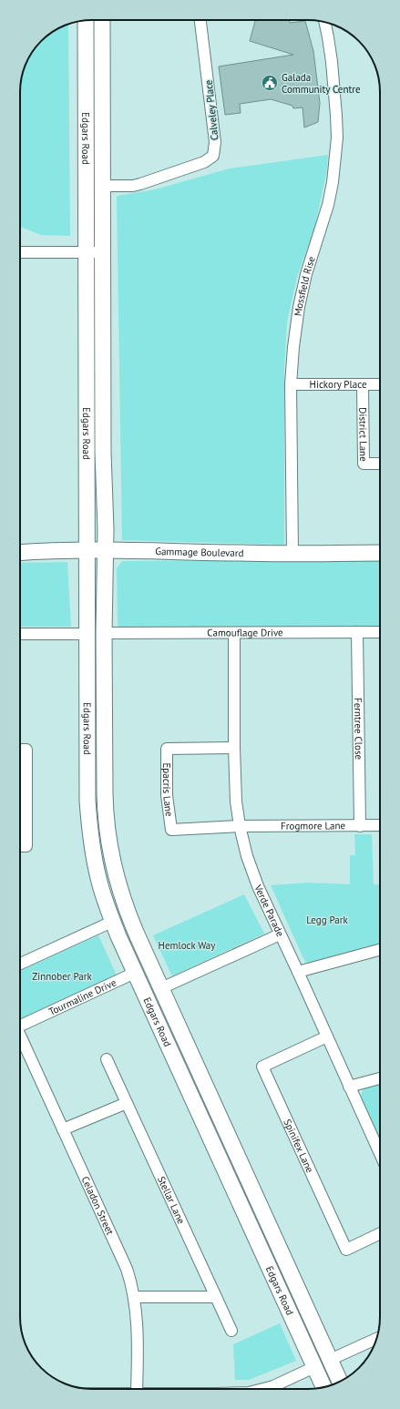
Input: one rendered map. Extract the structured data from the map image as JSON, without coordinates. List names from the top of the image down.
{
  "streets": {
    "main road": ["Edgars Road", "Gammage Boulevard", "Tourmaline Drive"],
    "street": [
      "Calveley Place",
      "Mossfield Rise",
      "Hickory Place",
      "District Lane",
      "Camouflage Drive",
      "Ferntree Close",
      "Epacris Lane",
      "Frogmore Lane",
      "Verde Parade",
      "Spinifex Lane",
      "Stellar Lane",
      "Celadon Street"
    ]
  },
  "crossings": [
    ["Calveley Place", "Edgars Road"],
    ["Edgars Road", "Gammage Boulevard"],
    ["Edgars Road", "Camouflage Drive"],
    ["Edgars Road", "Tourmaline Drive"],
    ["Mossfield Rise", "Hickory Place"],
    ["Mossfield Rise", "Gammage Boulevard"],
    ["Hickory Place", "District Lane"],
    ["Camouflage Drive", "Ferntree Close"],
    ["Camouflage Drive", "Verde Parade"],
    ["Ferntree Close", "Frogmore Lane"],
    ["Epacris Lane", "Frogmore Lane"],
    ["Epacris Lane", "Verde Parade"],
    ["Frogmore Lane", "Verde Parade"],
    ["Verde Parade", "Spinifex Lane"]
  ],
  "parks": ["Legg Park", "Hemlock Way", "Zinnober Park"],
  "places": {
    "public building": ["Galada Community Centre"]
  }
}
